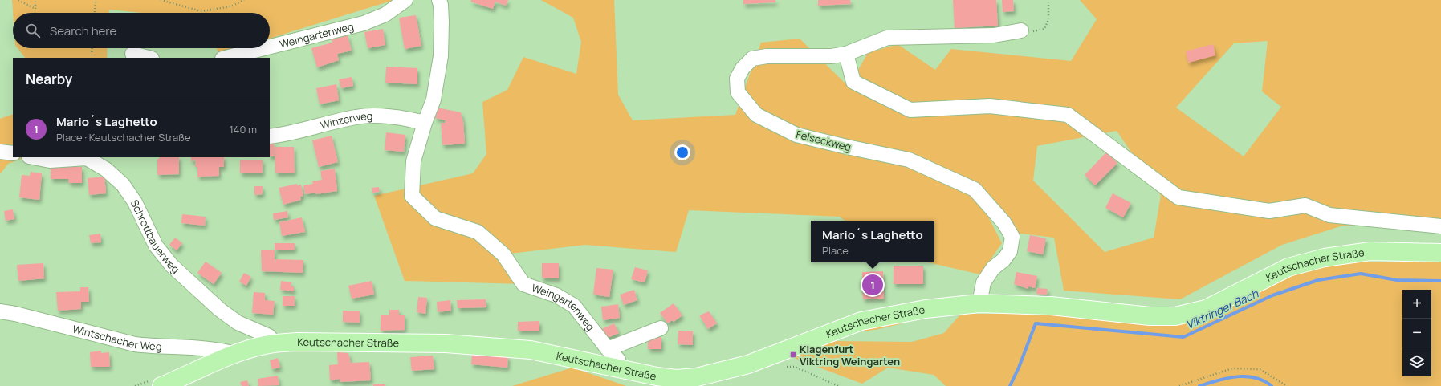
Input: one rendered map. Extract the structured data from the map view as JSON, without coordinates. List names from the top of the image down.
{
  "streets": {
    "main road": ["Keutschacher Straße"],
    "street": [
      "Weingartenweg",
      "Winzerweg",
      "Felseckweg",
      "Schrottbauerweg",
      "Wintschacher Weg"
    ]
  },
  "crossings": [
    ["Weingartenweg", "Winzerweg"],
    ["Weingartenweg", "Keutschacher Straße"],
    ["Felseckweg", "Keutschacher Straße"],
    ["Schrottbauerweg", "Keutschacher Straße"],
    ["Keutschacher Straße", "Wintschacher Weg"]
  ],
  "water": ["Viktringer Bach"],
  "places": {
    "transit": ["Klagenfurt Viktring Weingarten"]
  },
  "page": {
    "search": "Search here",
    "heading": "Nearby",
    "list": [
      {
        "mark": "1",
        "name": "Mario´s Laghetto",
        "note": "Place · Keutschacher Straße",
        "value": "140 m"
      }
    ],
    "popup": ["Mario´s Laghetto", "Place"],
    "pins": "1",
    "map_buttons": ["+", "−"]
  }
}
